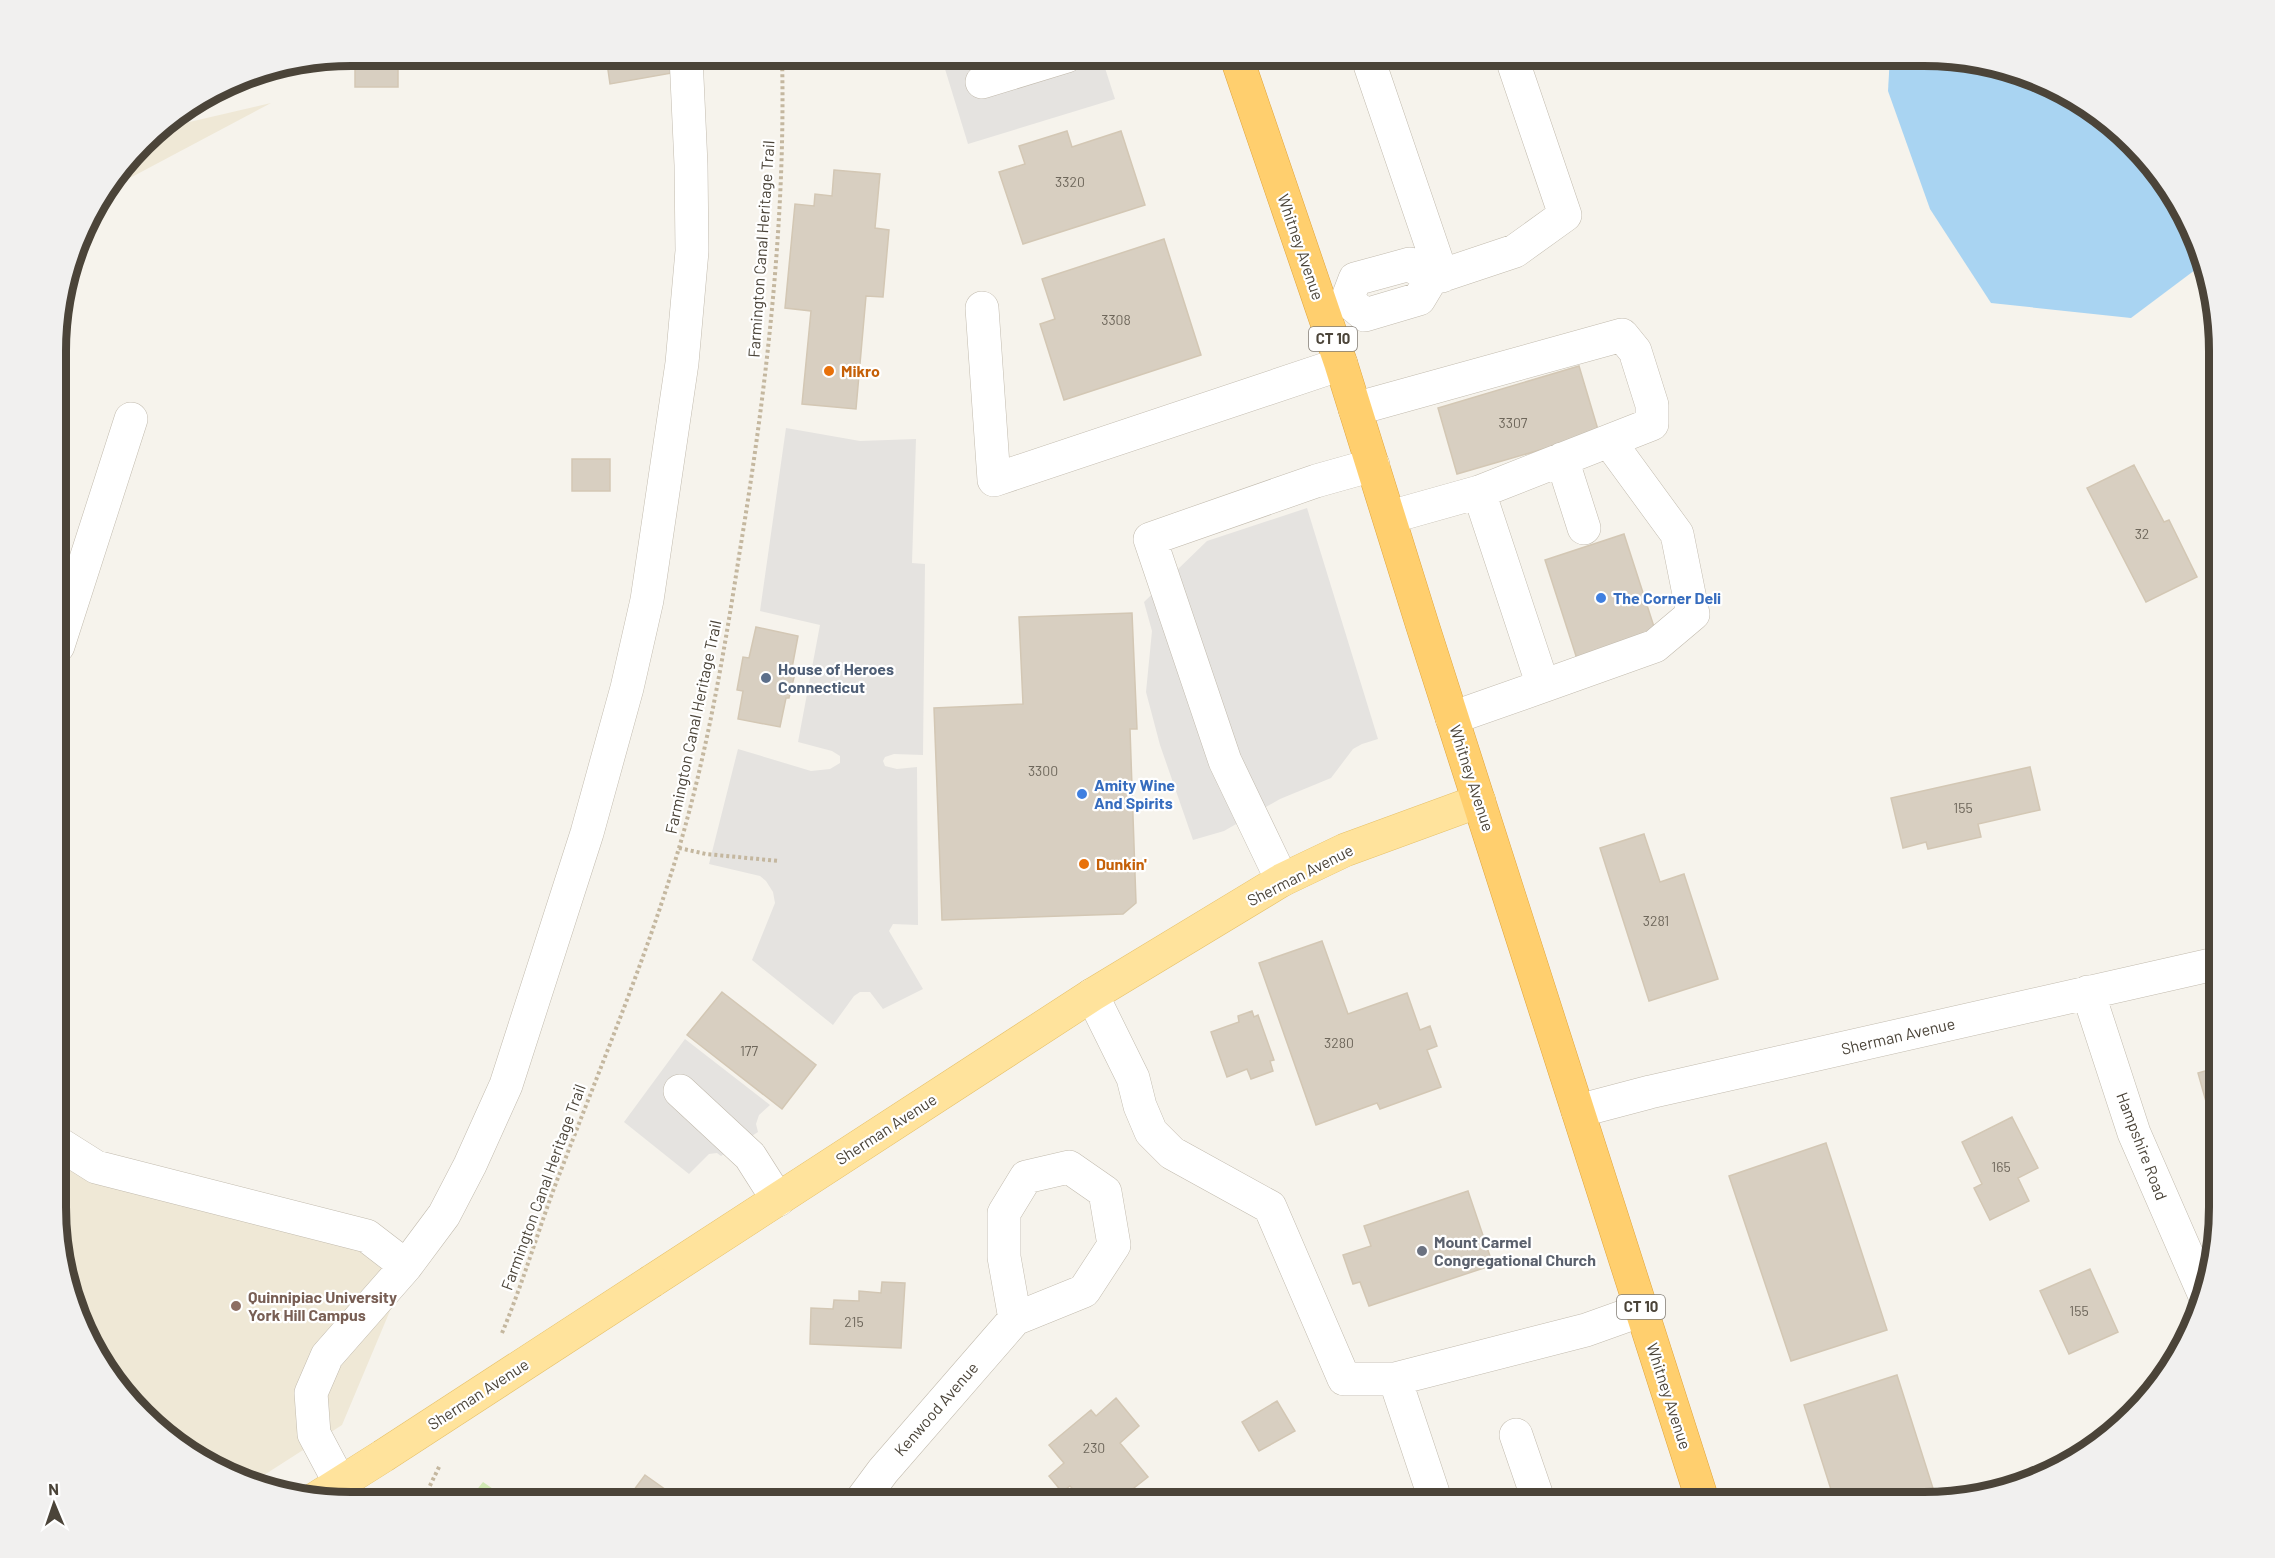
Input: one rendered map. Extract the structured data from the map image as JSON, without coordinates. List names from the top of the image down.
{
  "streets": {
    "highway": ["Whitney Avenue", "CT 10"],
    "main road": ["Sherman Avenue"],
    "street": ["Hampshire Road", "Kenwood Avenue"],
    "path": ["Farmington Canal Heritage Trail"]
  },
  "crossings": [
    ["Whitney Avenue", "Sherman Avenue"],
    ["Sherman Avenue", "Hampshire Road"]
  ],
  "places": [
    "Mikro",
    "The Corner Deli",
    "House of Heroes Connecticut",
    "Amity Wine And Spirits",
    "Dunkin'",
    "Mount Carmel Congregational Church",
    "Quinnipiac University York Hill Campus"
  ],
  "house_numbers": [
    "3320",
    "3308",
    "3307",
    "32",
    "3300",
    "155",
    "3281",
    "3280",
    "177",
    "165",
    "155",
    "215",
    "230"
  ],
  "north": "top"
}
